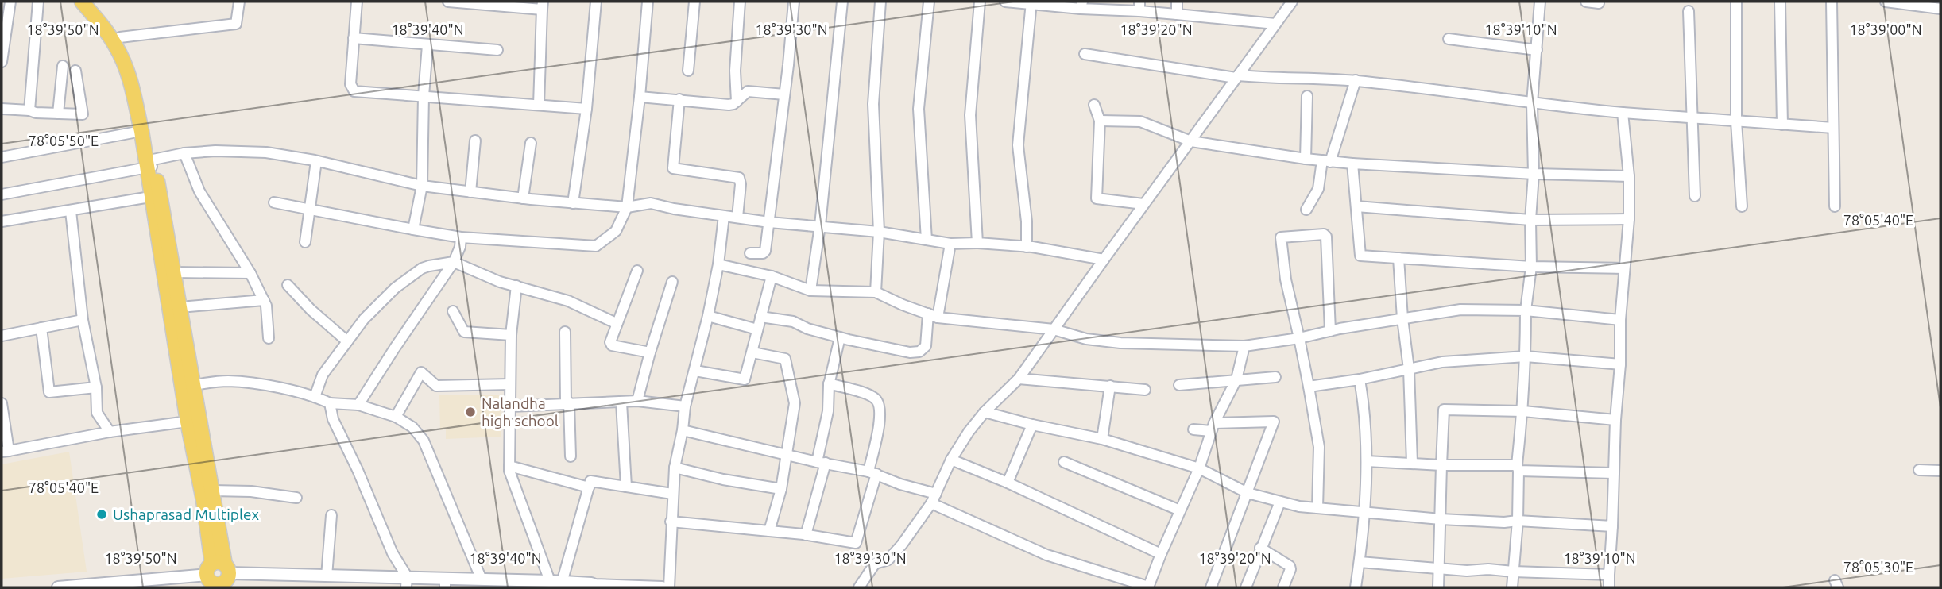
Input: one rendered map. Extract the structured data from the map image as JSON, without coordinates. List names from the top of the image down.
{
  "places": ["Nalandha high school", "Ushaprasad Multiplex"],
  "coordinates": [
    "18°39'50\"N",
    "18°39'40\"N",
    "18°39'30\"N",
    "18°39'20\"N",
    "18°39'10\"N",
    "18°39'00\"N",
    "78°05'50\"E",
    "78°05'40\"E",
    "78°05'30\"E"
  ]
}
